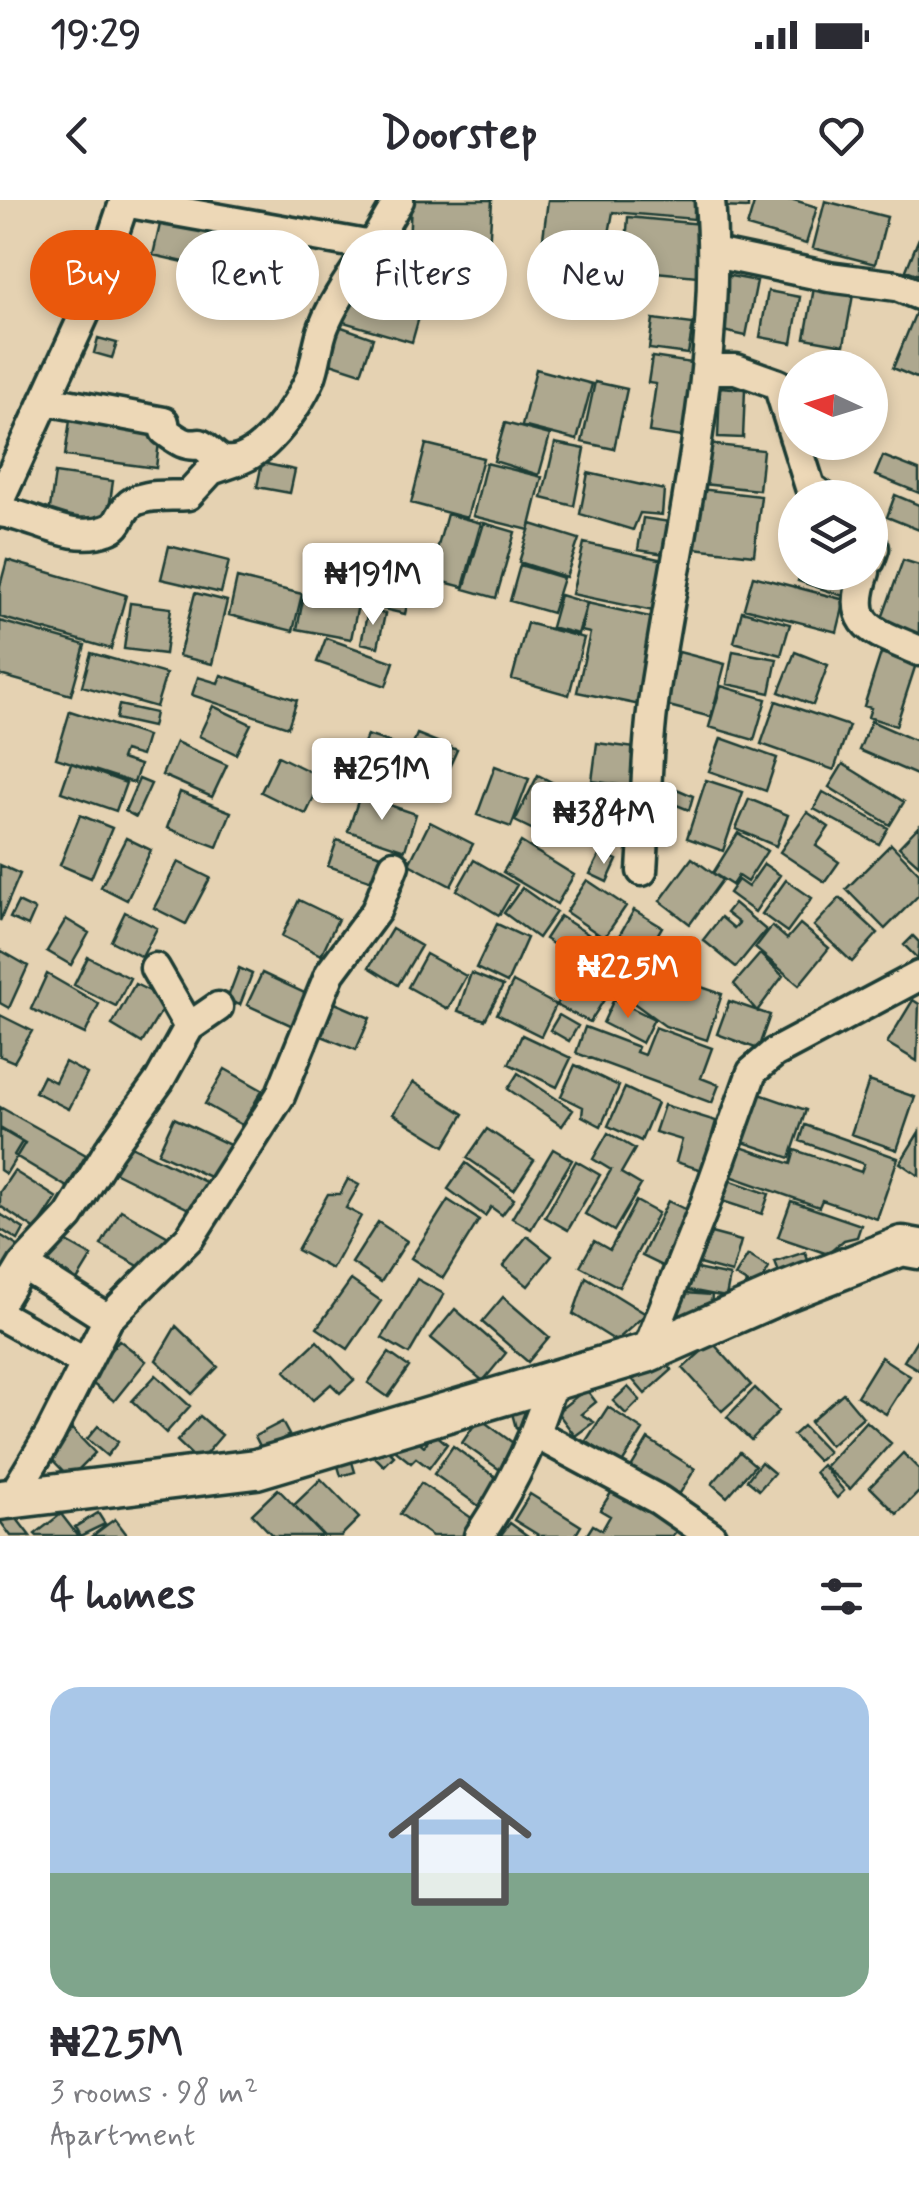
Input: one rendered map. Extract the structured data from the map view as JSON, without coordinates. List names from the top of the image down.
{
  "north": "left",
  "page": {
    "status": "19:29",
    "header": "Doorstep",
    "chip": [
      "Buy",
      "Rent",
      "Filters",
      "New"
    ],
    "price": [
      "₦191M",
      "₦251M",
      "₦384M",
      "₦225M"
    ],
    "heading": "4 homes",
    "list": [
      {
        "name": "₦225M",
        "note": "3 rooms · 98 m² · Apartment"
      }
    ]
  }
}
